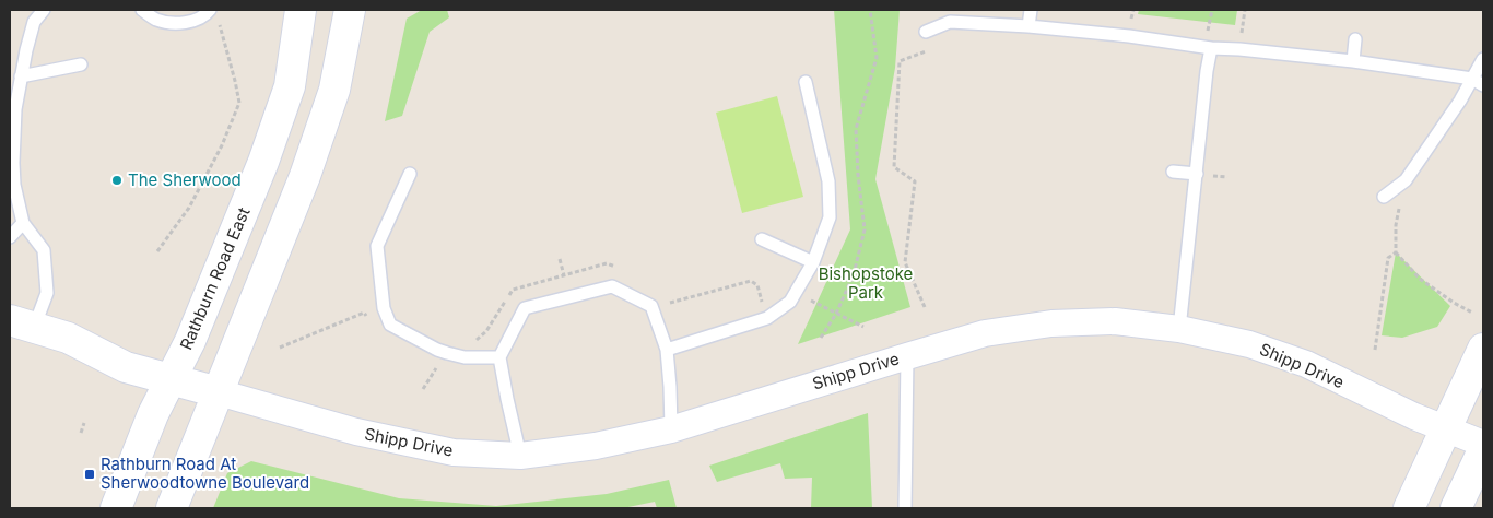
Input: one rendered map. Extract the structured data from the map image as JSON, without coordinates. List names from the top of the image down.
{
  "streets": {
    "street": ["Rathburn Road East", "Shipp Drive"]
  },
  "parks": ["Bishopstoke Park"],
  "places": {
    "other": ["The Sherwood"],
    "transit": ["Rathburn Road At Sherwoodtowne Boulevard"]
  }
}
